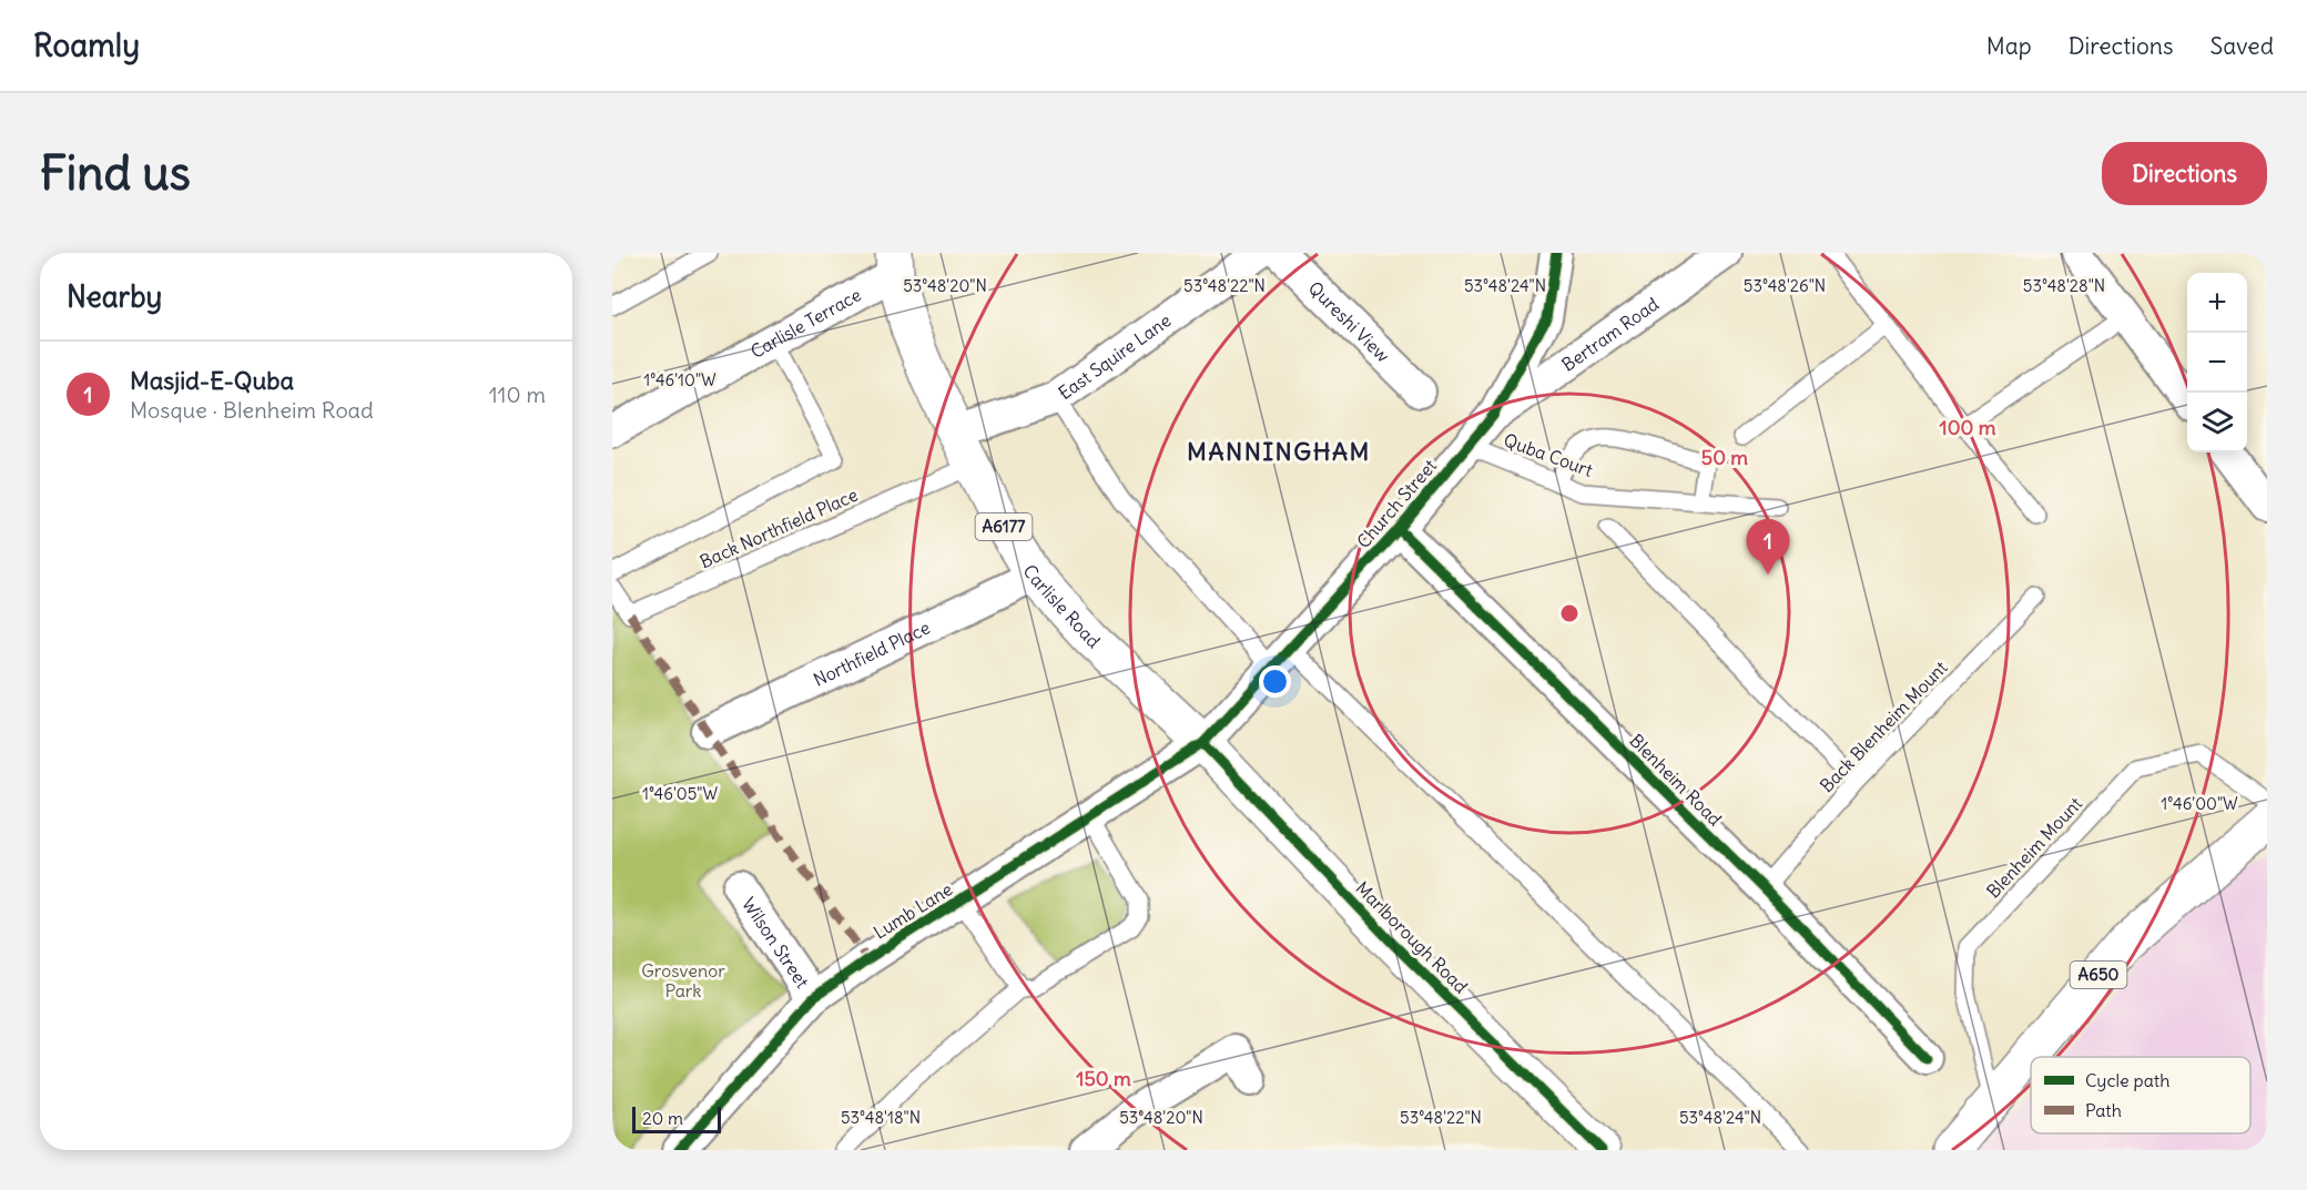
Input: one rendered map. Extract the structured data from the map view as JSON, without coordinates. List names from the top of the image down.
{
  "streets": {
    "main road": [
      "A6177",
      "Carlisle Road",
      "Marlborough Road",
      "A650"
    ],
    "street": [
      "Carlisle Terrace",
      "Qureshi View",
      "Bertram Road",
      "East Squire Lane",
      "Church Street",
      "Northfield Place",
      "Blenheim Road",
      "Lumb Lane",
      "Wilson Street"
    ],
    "lane": [
      "Quba Court",
      "Back Northfield Place",
      "Back Blenheim Mount",
      "Blenheim Mount"
    ]
  },
  "crossings": [
    ["Carlisle Terrace", "Carlisle Road"],
    ["Bertram Road", "Church Street"],
    ["East Squire Lane", "Carlisle Road"],
    ["Quba Court", "Church Street"],
    ["Church Street", "Carlisle Road"],
    ["Church Street", "Blenheim Road"],
    ["Church Street", "Lumb Lane"],
    ["Church Street", "Marlborough Road"],
    ["Back Northfield Place", "Carlisle Road"],
    ["Carlisle Road", "Northfield Place"],
    ["Carlisle Road", "Lumb Lane"],
    ["Carlisle Road", "Marlborough Road"],
    ["Back Blenheim Mount", "Blenheim Road"],
    ["Blenheim Mount", "A650"],
    ["Lumb Lane", "Marlborough Road"],
    ["Lumb Lane", "Wilson Street"]
  ],
  "districts": ["MANNINGHAM"],
  "parks": ["Grosvenor Park"],
  "legend": ["Cycle path", "Path"],
  "scale_bar": "20 m",
  "page": {
    "header": "Roamly",
    "nav": ["Map", "Directions", "Saved"],
    "buttons": "Directions",
    "title": "Find us",
    "heading": "Nearby",
    "map_buttons": ["+", "−"],
    "list": [
      {
        "mark": "1",
        "name": "Masjid-E-Quba",
        "note": "Mosque · Blenheim Road",
        "value": "110 m"
      }
    ],
    "pins": "1",
    "scale": "20 m"
  },
  "coordinates": [
    "53°48'20\"N",
    "53°48'26\"N",
    "53°48'28\"N",
    "53°48'22\"N",
    "53°48'24\"N",
    "1°46'10\"W",
    "1°46'05\"W",
    "1°46'00\"W",
    "53°48'18\"N"
  ],
  "rings": ["100 m", "50 m", "150 m"]
}
